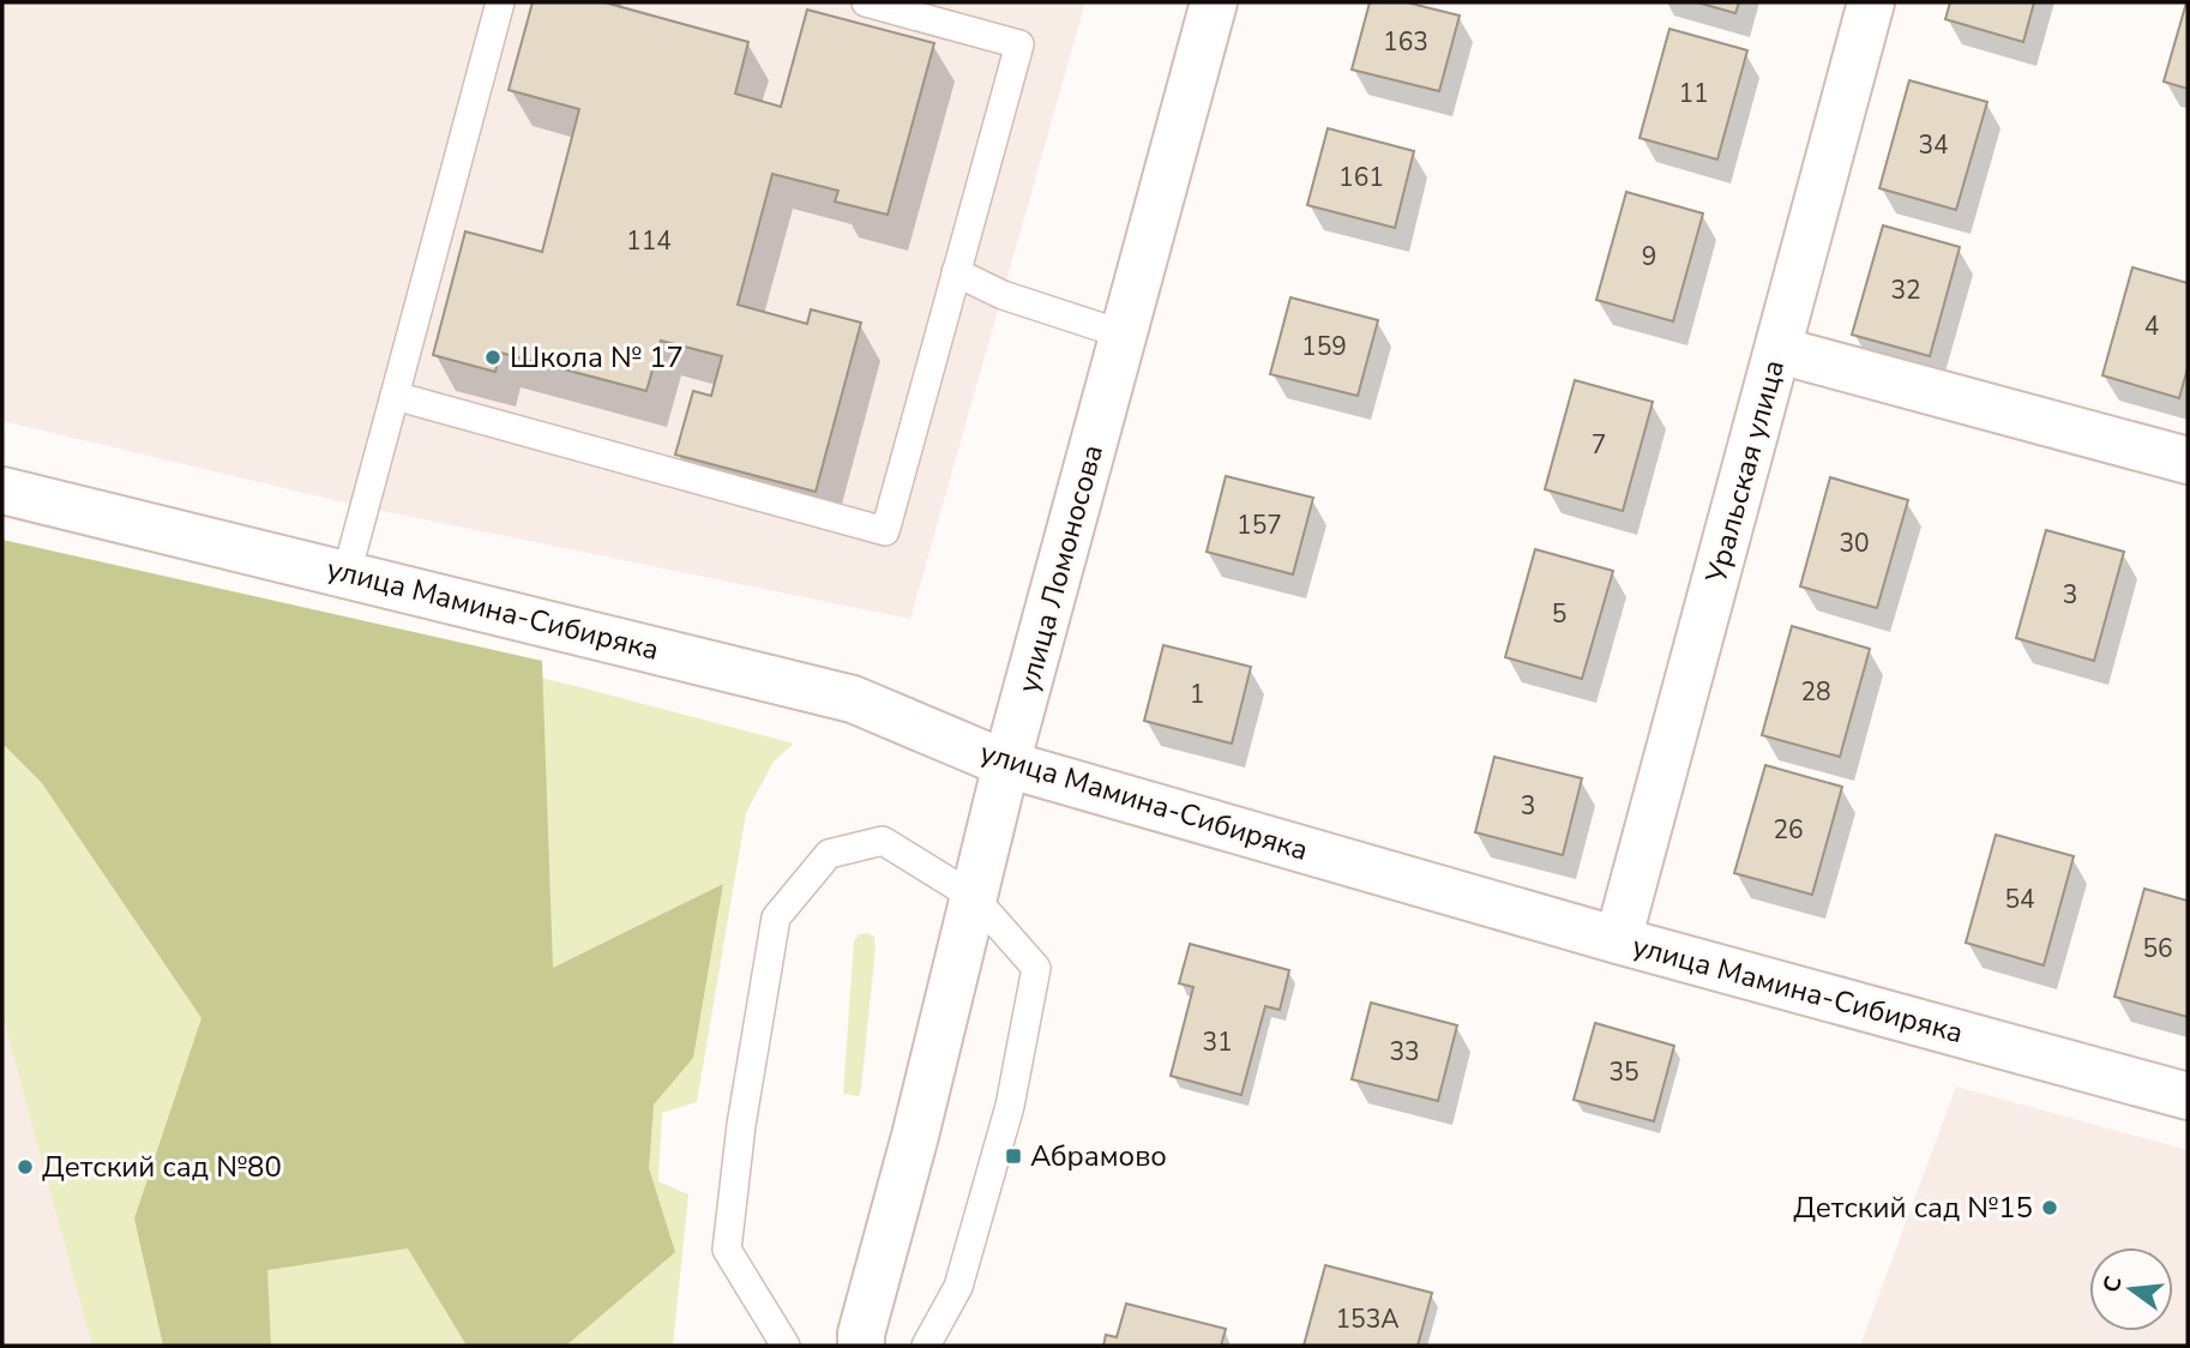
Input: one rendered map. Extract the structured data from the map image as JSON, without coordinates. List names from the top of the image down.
{
  "streets": {
    "street": ["Уральская улица", "улица Ломоносова", "улица Мамина-Сибиряка"]
  },
  "crossings": [
    ["Уральская улица", "улица Мамина-Сибиряка"],
    ["улица Ломоносова", "улица Мамина-Сибиряка"]
  ],
  "places": {
    "other": ["Школа № 17", "Детский сад №80", "Детский сад №15"],
    "transit": ["Абрамово"]
  },
  "house_numbers": [
    "163",
    "11",
    "34",
    "161",
    "114",
    "9",
    "32",
    "4",
    "159",
    "7",
    "157",
    "30",
    "3",
    "5",
    "28",
    "1",
    "3",
    "26",
    "54",
    "56",
    "31",
    "33",
    "35",
    "153А"
  ],
  "north": "left"
}
